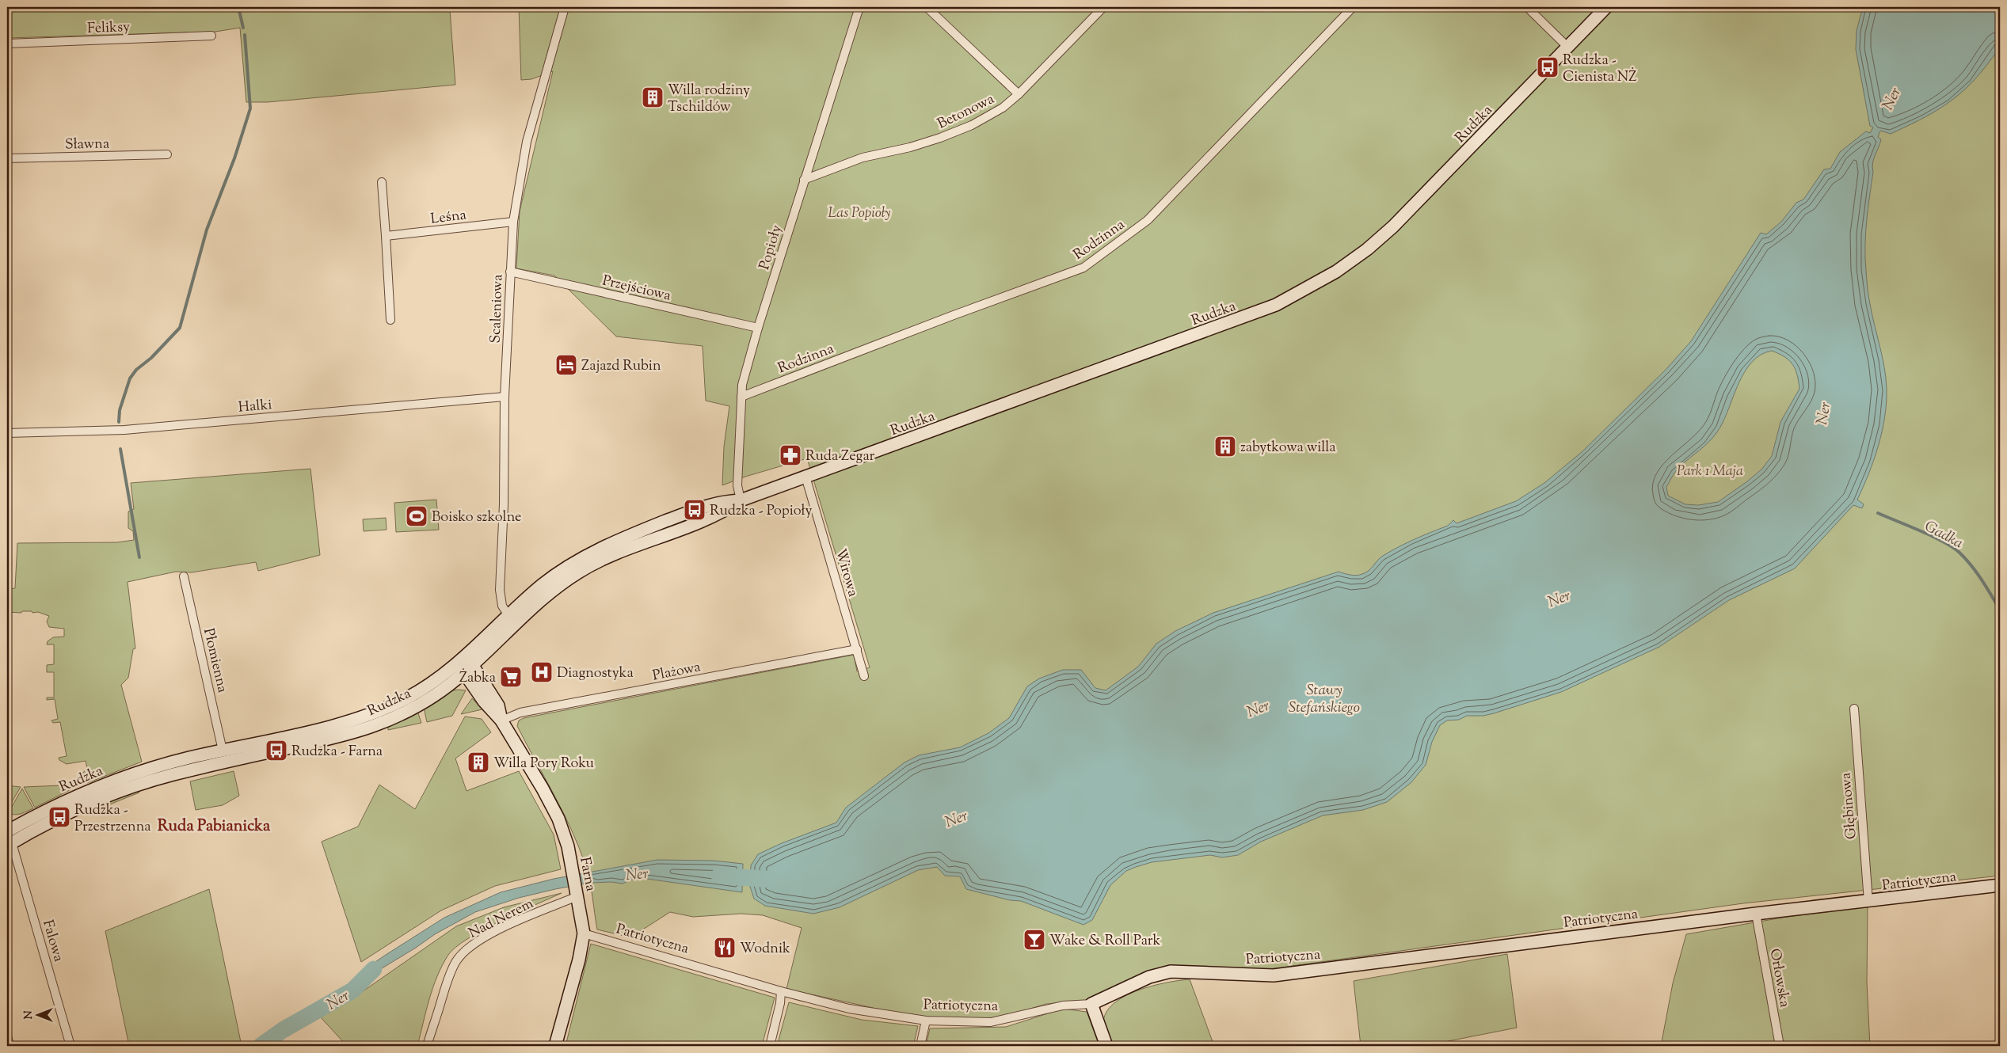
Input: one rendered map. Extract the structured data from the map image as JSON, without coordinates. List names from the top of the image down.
{
  "streets": {
    "street": [
      "Feliksy",
      "Betonowa",
      "Rudzka",
      "Sławna",
      "Leśna",
      "Rodzinna",
      "Popioły",
      "Przejściowa",
      "Scaleniowa",
      "Halki",
      "Wirowa",
      "Płomienna",
      "Plażowa",
      "Głębinowa",
      "Farna",
      "Patriotyczna",
      "Nad Nerem",
      "Falowa",
      "Orłowska"
    ]
  },
  "crossings": [
    ["Betonowa", "Popioły"],
    ["Rudzka", "Popioły"],
    ["Rudzka", "Scaleniowa"],
    ["Rudzka", "Wirowa"],
    ["Rudzka", "Płomienna"],
    ["Rudzka", "Farna"],
    ["Rudzka", "Falowa"],
    ["Leśna", "Scaleniowa"],
    ["Rodzinna", "Popioły"],
    ["Popioły", "Przejściowa"],
    ["Przejściowa", "Scaleniowa"],
    ["Scaleniowa", "Halki"],
    ["Wirowa", "Plażowa"],
    ["Plażowa", "Farna"],
    ["Głębinowa", "Patriotyczna"],
    ["Farna", "Patriotyczna"],
    ["Farna", "Nad Nerem"],
    ["Patriotyczna", "Orłowska"]
  ],
  "districts": ["Ruda Pabianicka"],
  "water": ["Ner", "Gadka", "Stawy Stefańskiego"],
  "parks": ["Las Popioły", "Park 1 Maja"],
  "places": {
    "bus stop": [
      "Rudzka - Cienista NŻ",
      "Rudzka - Popioły",
      "Rudzka - Farna",
      "Rudzka - Przestrzenna"
    ],
    "building": ["Willa rodziny Tschildów", "zabytkowa willa", "Willa Pory Roku"],
    "hotel": ["Zajazd Rubin"],
    "pharmacy": ["Ruda Zegar"],
    "sports": ["Boisko szkolne"],
    "hospital": ["Diagnostyka"],
    "supermarket": ["Żabka"],
    "bar": ["Wake & Roll Park"],
    "restaurant": ["Wodnik"]
  },
  "north": "left"
}
